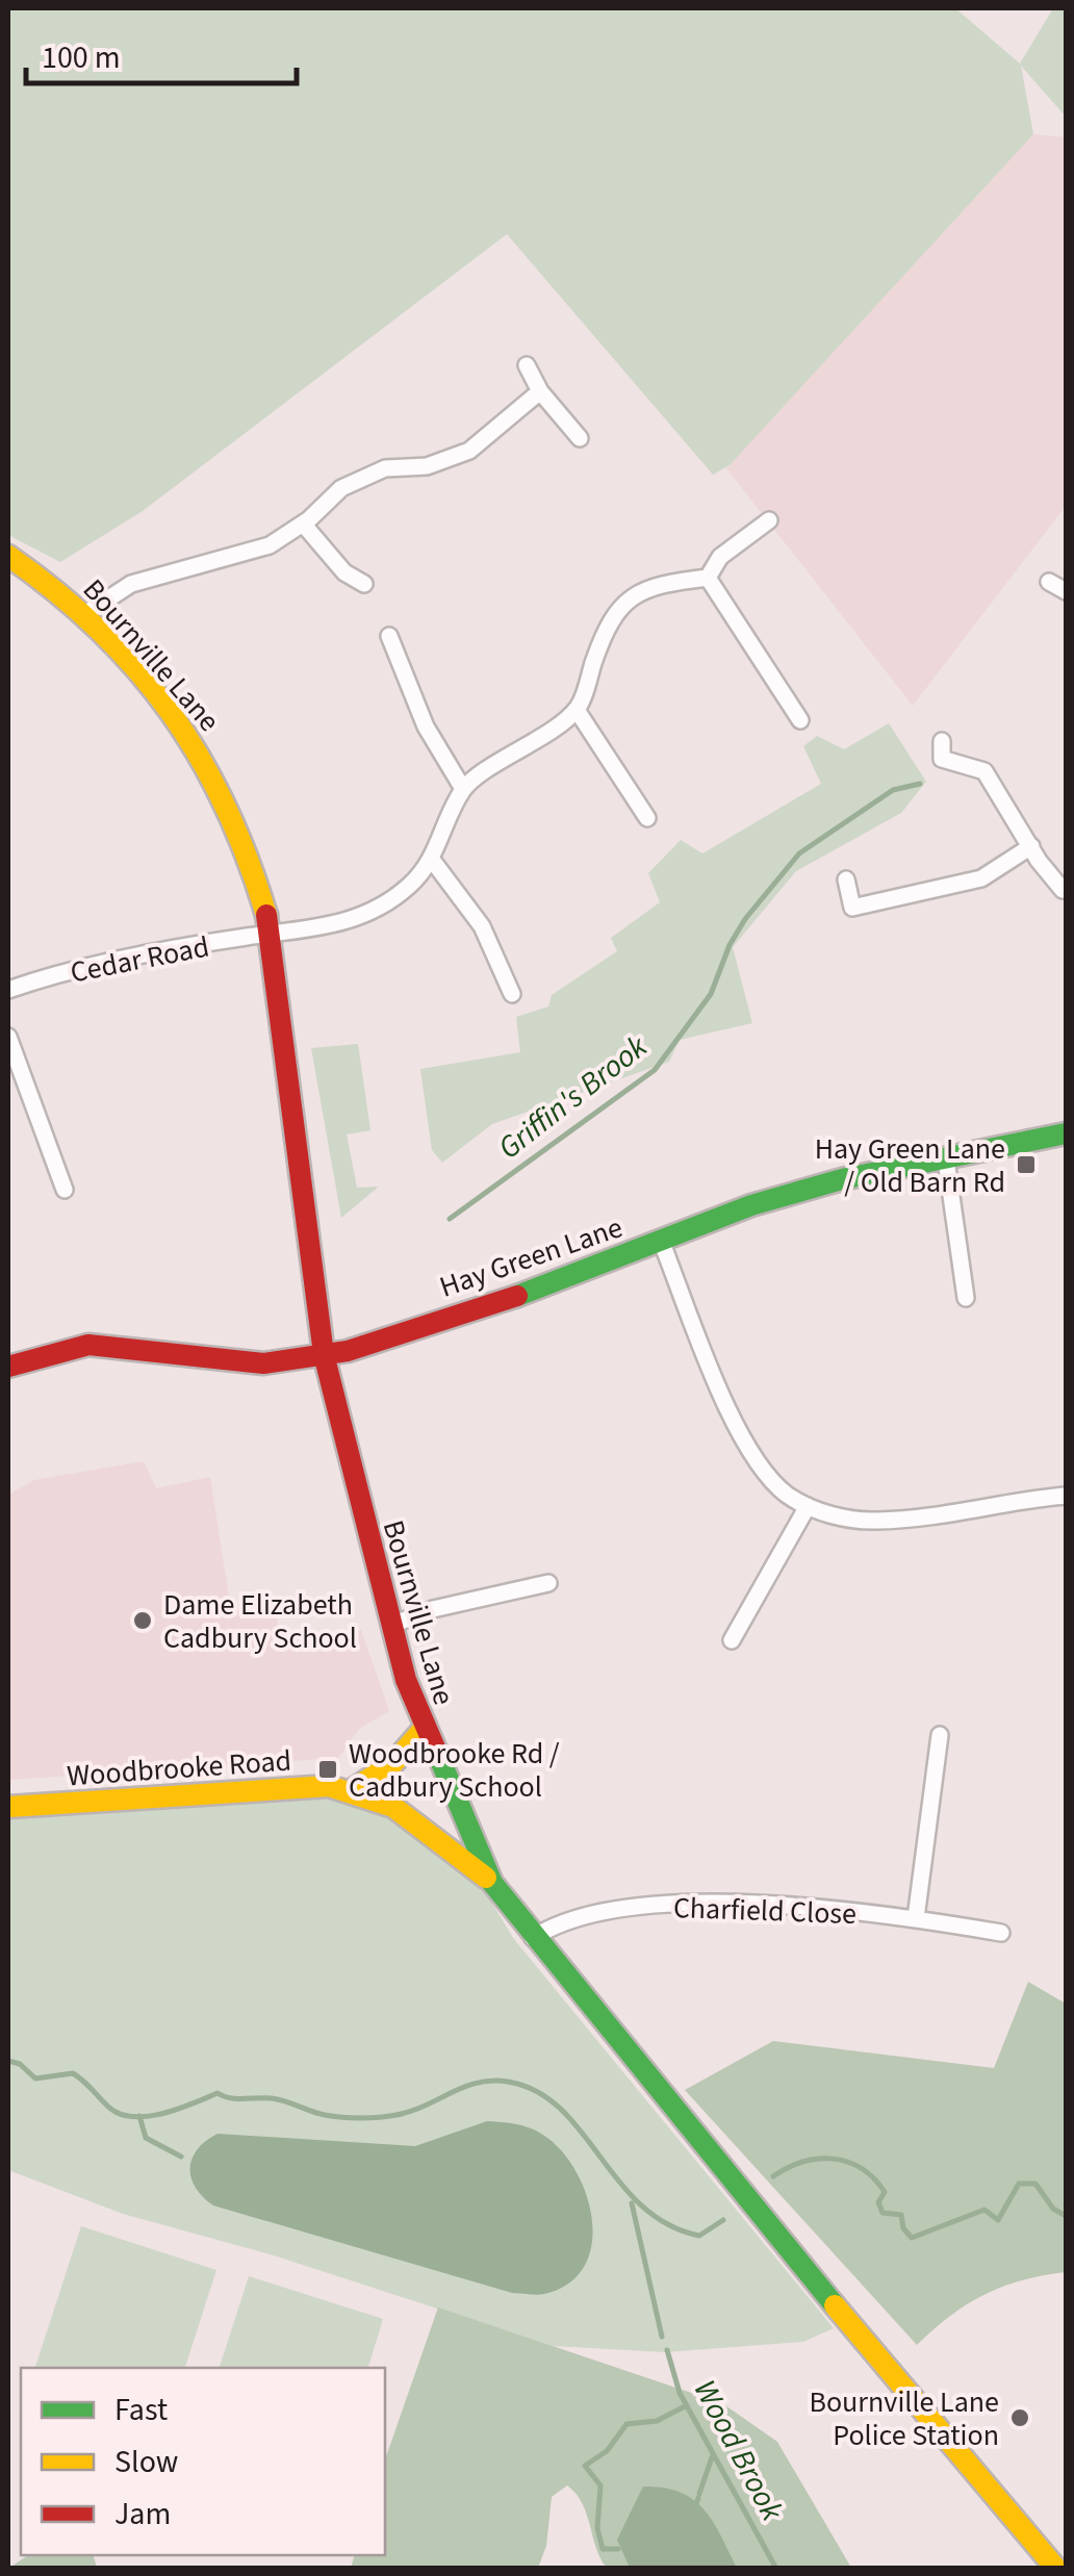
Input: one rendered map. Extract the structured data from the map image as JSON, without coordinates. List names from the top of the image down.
{
  "streets": {
    "street": [
      "Bournville Lane",
      "Cedar Road",
      "Hay Green Lane",
      "Woodbrooke Road",
      "Charfield Close"
    ]
  },
  "crossings": [
    ["Bournville Lane", "Cedar Road"],
    ["Bournville Lane", "Hay Green Lane"],
    ["Bournville Lane", "Woodbrooke Road"],
    ["Bournville Lane", "Charfield Close"]
  ],
  "water": ["Griffin's Brook", "Wood Brook"],
  "places": {
    "transit": ["Hay Green Lane / Old Barn Rd", "Woodbrooke Rd / Cadbury School"],
    "other": ["Dame Elizabeth Cadbury School", "Bournville Lane Police Station"]
  },
  "legend": ["Fast", "Slow", "Jam"],
  "scale_bar": "100 m"
}
